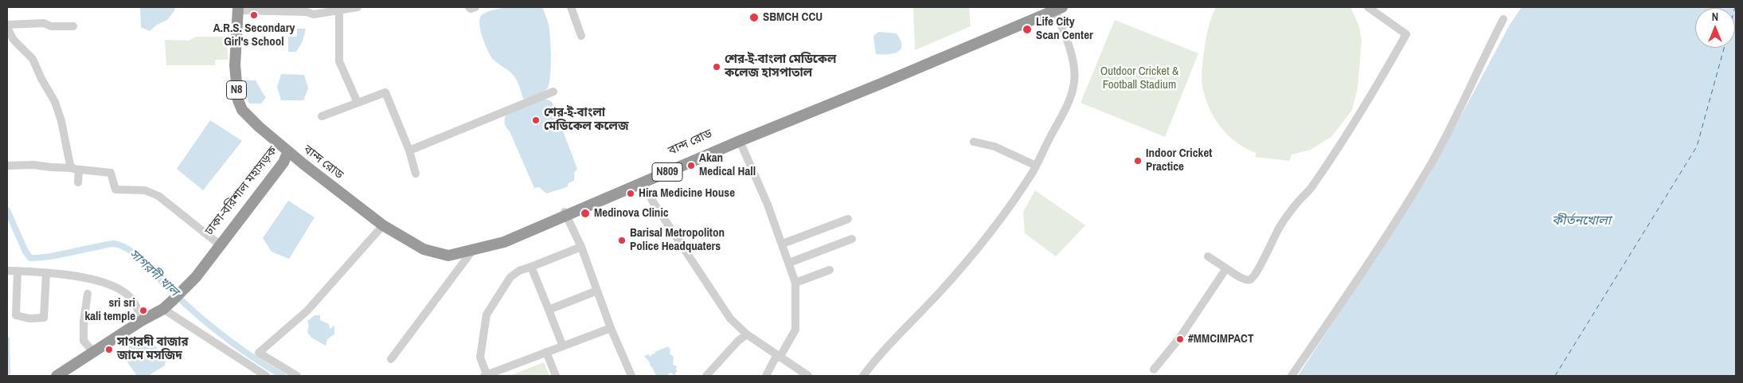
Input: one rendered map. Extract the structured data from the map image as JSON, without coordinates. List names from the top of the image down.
{
  "streets": {
    "highway": [
      "N8",
      "বান্দ রোড",
      "N809",
      "ঢাকা-বরিশাল মহাসড়ক"
    ]
  },
  "crossings": [
    ["N8", "বান্দ রোড"],
    ["N8", "ঢাকা-বরিশাল মহাসড়ক"],
    ["বান্দ রোড", "ঢাকা-বরিশাল মহাসড়ক"]
  ],
  "water": ["কীর্তনখোলা", "সাগরদী খাল"],
  "parks": ["Outdoor Cricket & Football Stadium"],
  "places": [
    "A.R.S. Secondary Girl's School",
    "SBMCH CCU",
    "Life City Scan Center",
    "শের-ই-বাংলা মেডিকেল কলেজ হাসপাতাল",
    "শের-ই-বাংলা মেডিকেল কলেজ",
    "Indoor Cricket Practice",
    "Akan Medical Hall",
    "Hira Medicine House",
    "Medinova Clinic",
    "Barisal Metropoliton Police Headquaters",
    "sri sri kali temple",
    "#MMCIMPACT",
    "সাগরদী বাজার জামে মসজিদ"
  ],
  "north": "top"
}
